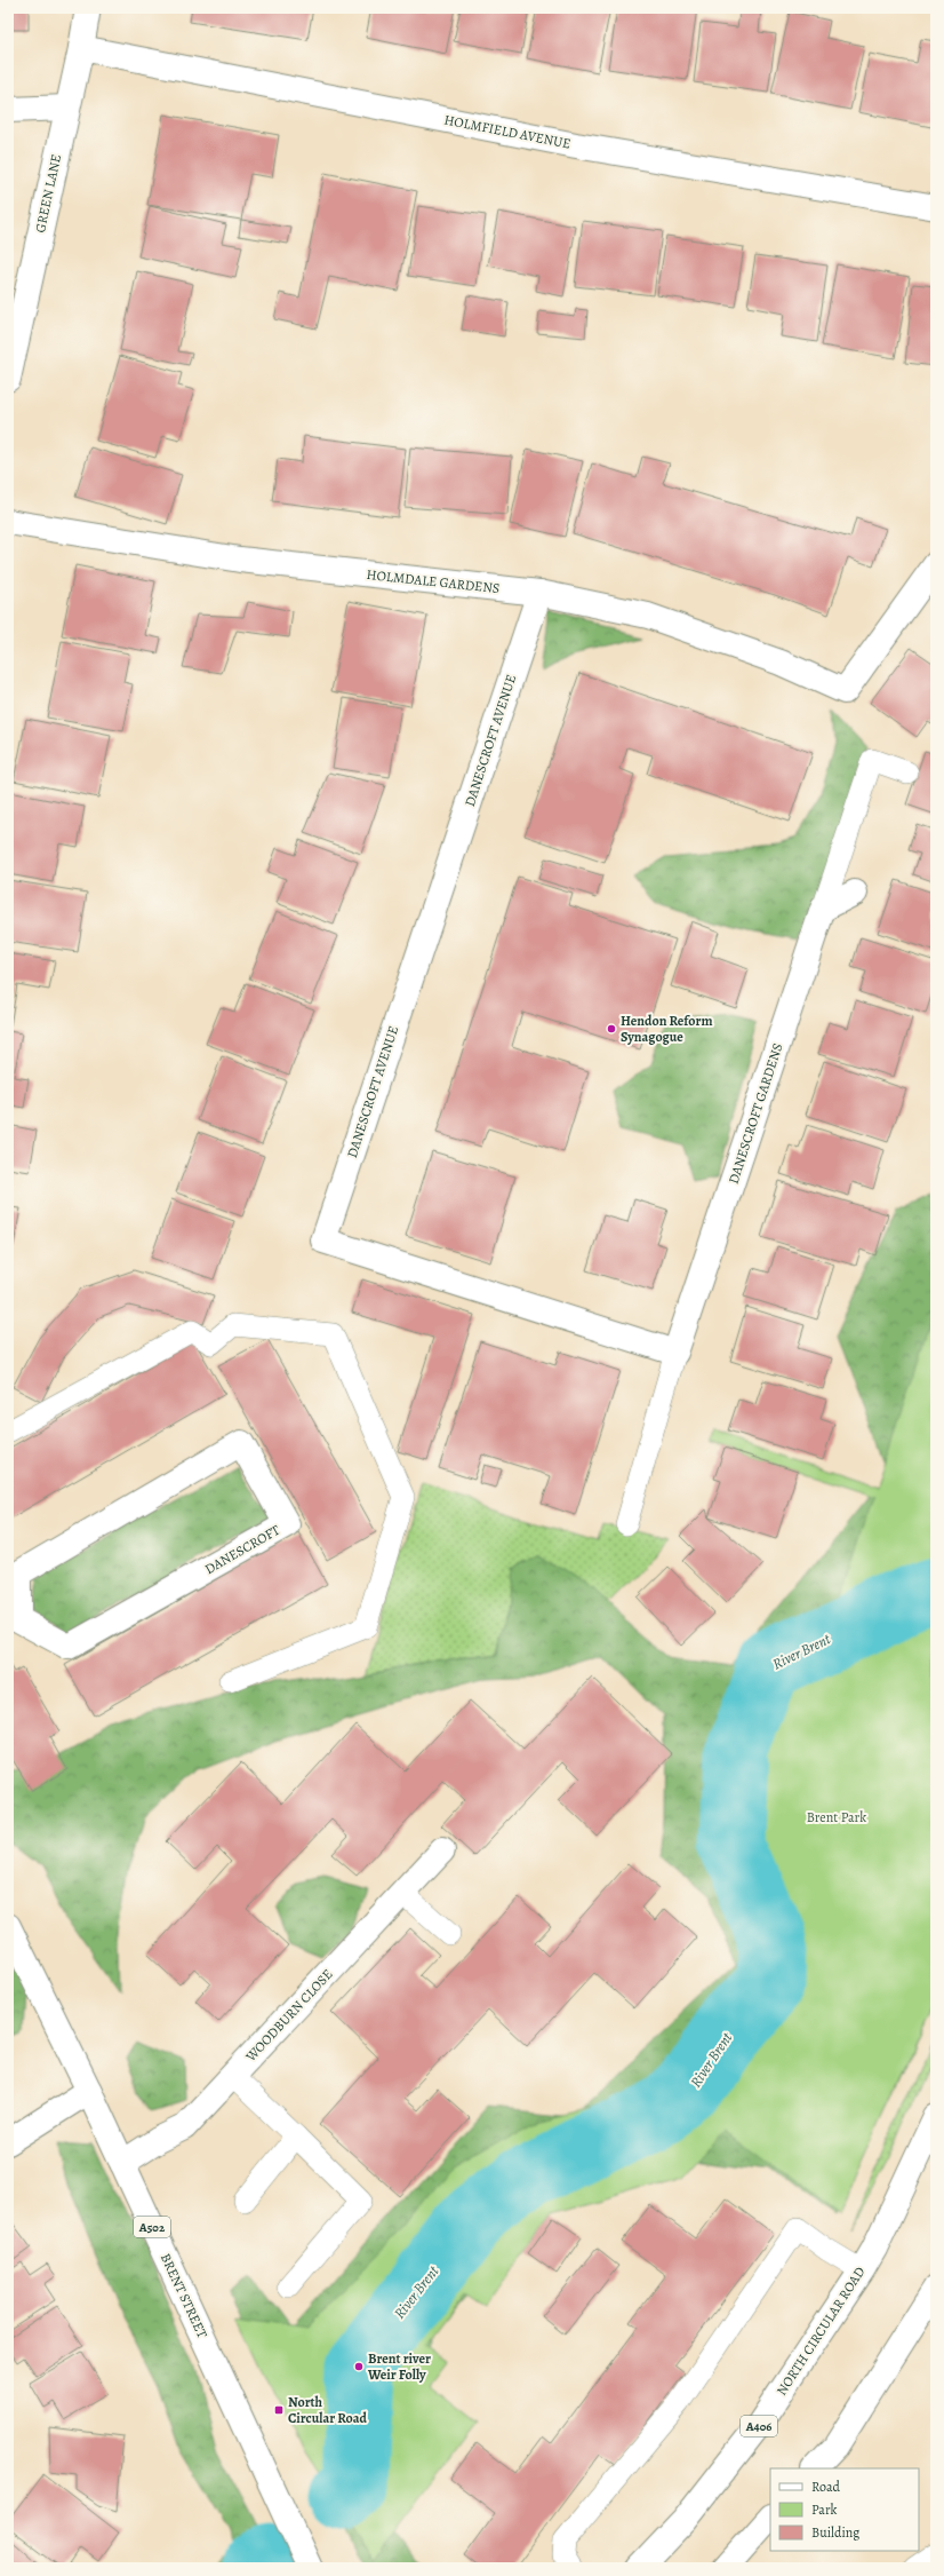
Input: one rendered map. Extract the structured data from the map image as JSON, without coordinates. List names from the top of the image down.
{
  "streets": {
    "main road": [
      "HOLMFIELD AVENUE",
      "GREEN LANE",
      "HOLMDALE GARDENS",
      "DANESCROFT AVENUE",
      "DANESCROFT GARDENS",
      "DANESCROFT",
      "WOODBURN CLOSE",
      "A502",
      "BRENT STREET",
      "NORTH CIRCULAR ROAD",
      "A406"
    ]
  },
  "crossings": [
    ["HOLMFIELD AVENUE", "GREEN LANE"],
    ["HOLMDALE GARDENS", "DANESCROFT AVENUE"],
    ["DANESCROFT AVENUE", "DANESCROFT GARDENS"],
    ["WOODBURN CLOSE", "BRENT STREET"]
  ],
  "water": ["River Brent"],
  "parks": ["Brent Park"],
  "places": {
    "other": ["Hendon Reform Synagogue", "Brent river Weir Folly"],
    "transit": ["North Circular Road"]
  },
  "legend": ["Road", "Park", "Building"]
}
